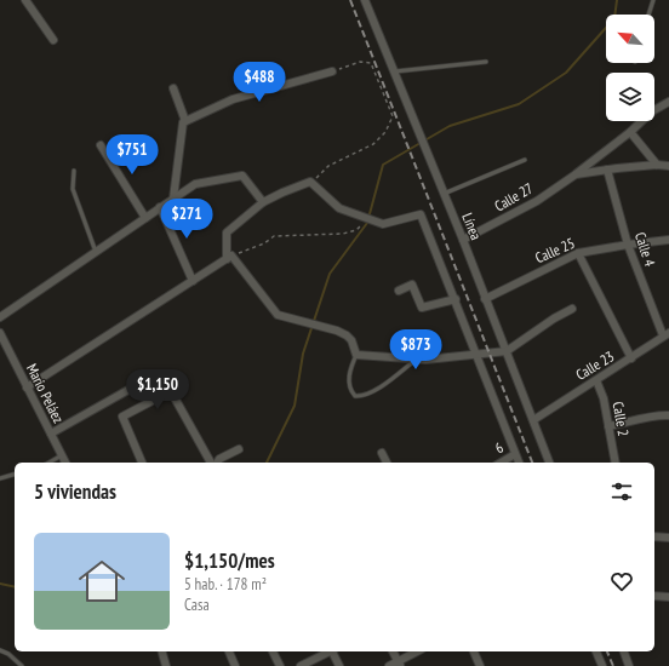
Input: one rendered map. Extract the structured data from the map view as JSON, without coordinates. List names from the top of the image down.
{
  "streets": {
    "street": [
      "Calle 27",
      "Línea",
      "Calle 4",
      "Calle 25",
      "Calle 23",
      "Mario Peláez",
      "Calle 2",
      "6"
    ]
  },
  "crossings": [
    ["Calle 27", "Línea"],
    ["Calle 27", "Calle 4"],
    ["Línea", "Calle 25"],
    ["Línea", "Calle 23"],
    ["Calle 4", "Calle 25"],
    ["Calle 4", "Calle 23"],
    ["Calle 23", "Calle 2"]
  ],
  "north": "top left",
  "page": {
    "price": [
      "$488",
      "$751",
      "$271",
      "$873",
      "$1,150"
    ],
    "heading": "5 viviendas",
    "list": [
      {
        "name": "$1,150/mes",
        "note": "5 hab. · 178 m² · Casa"
      }
    ]
  }
}
